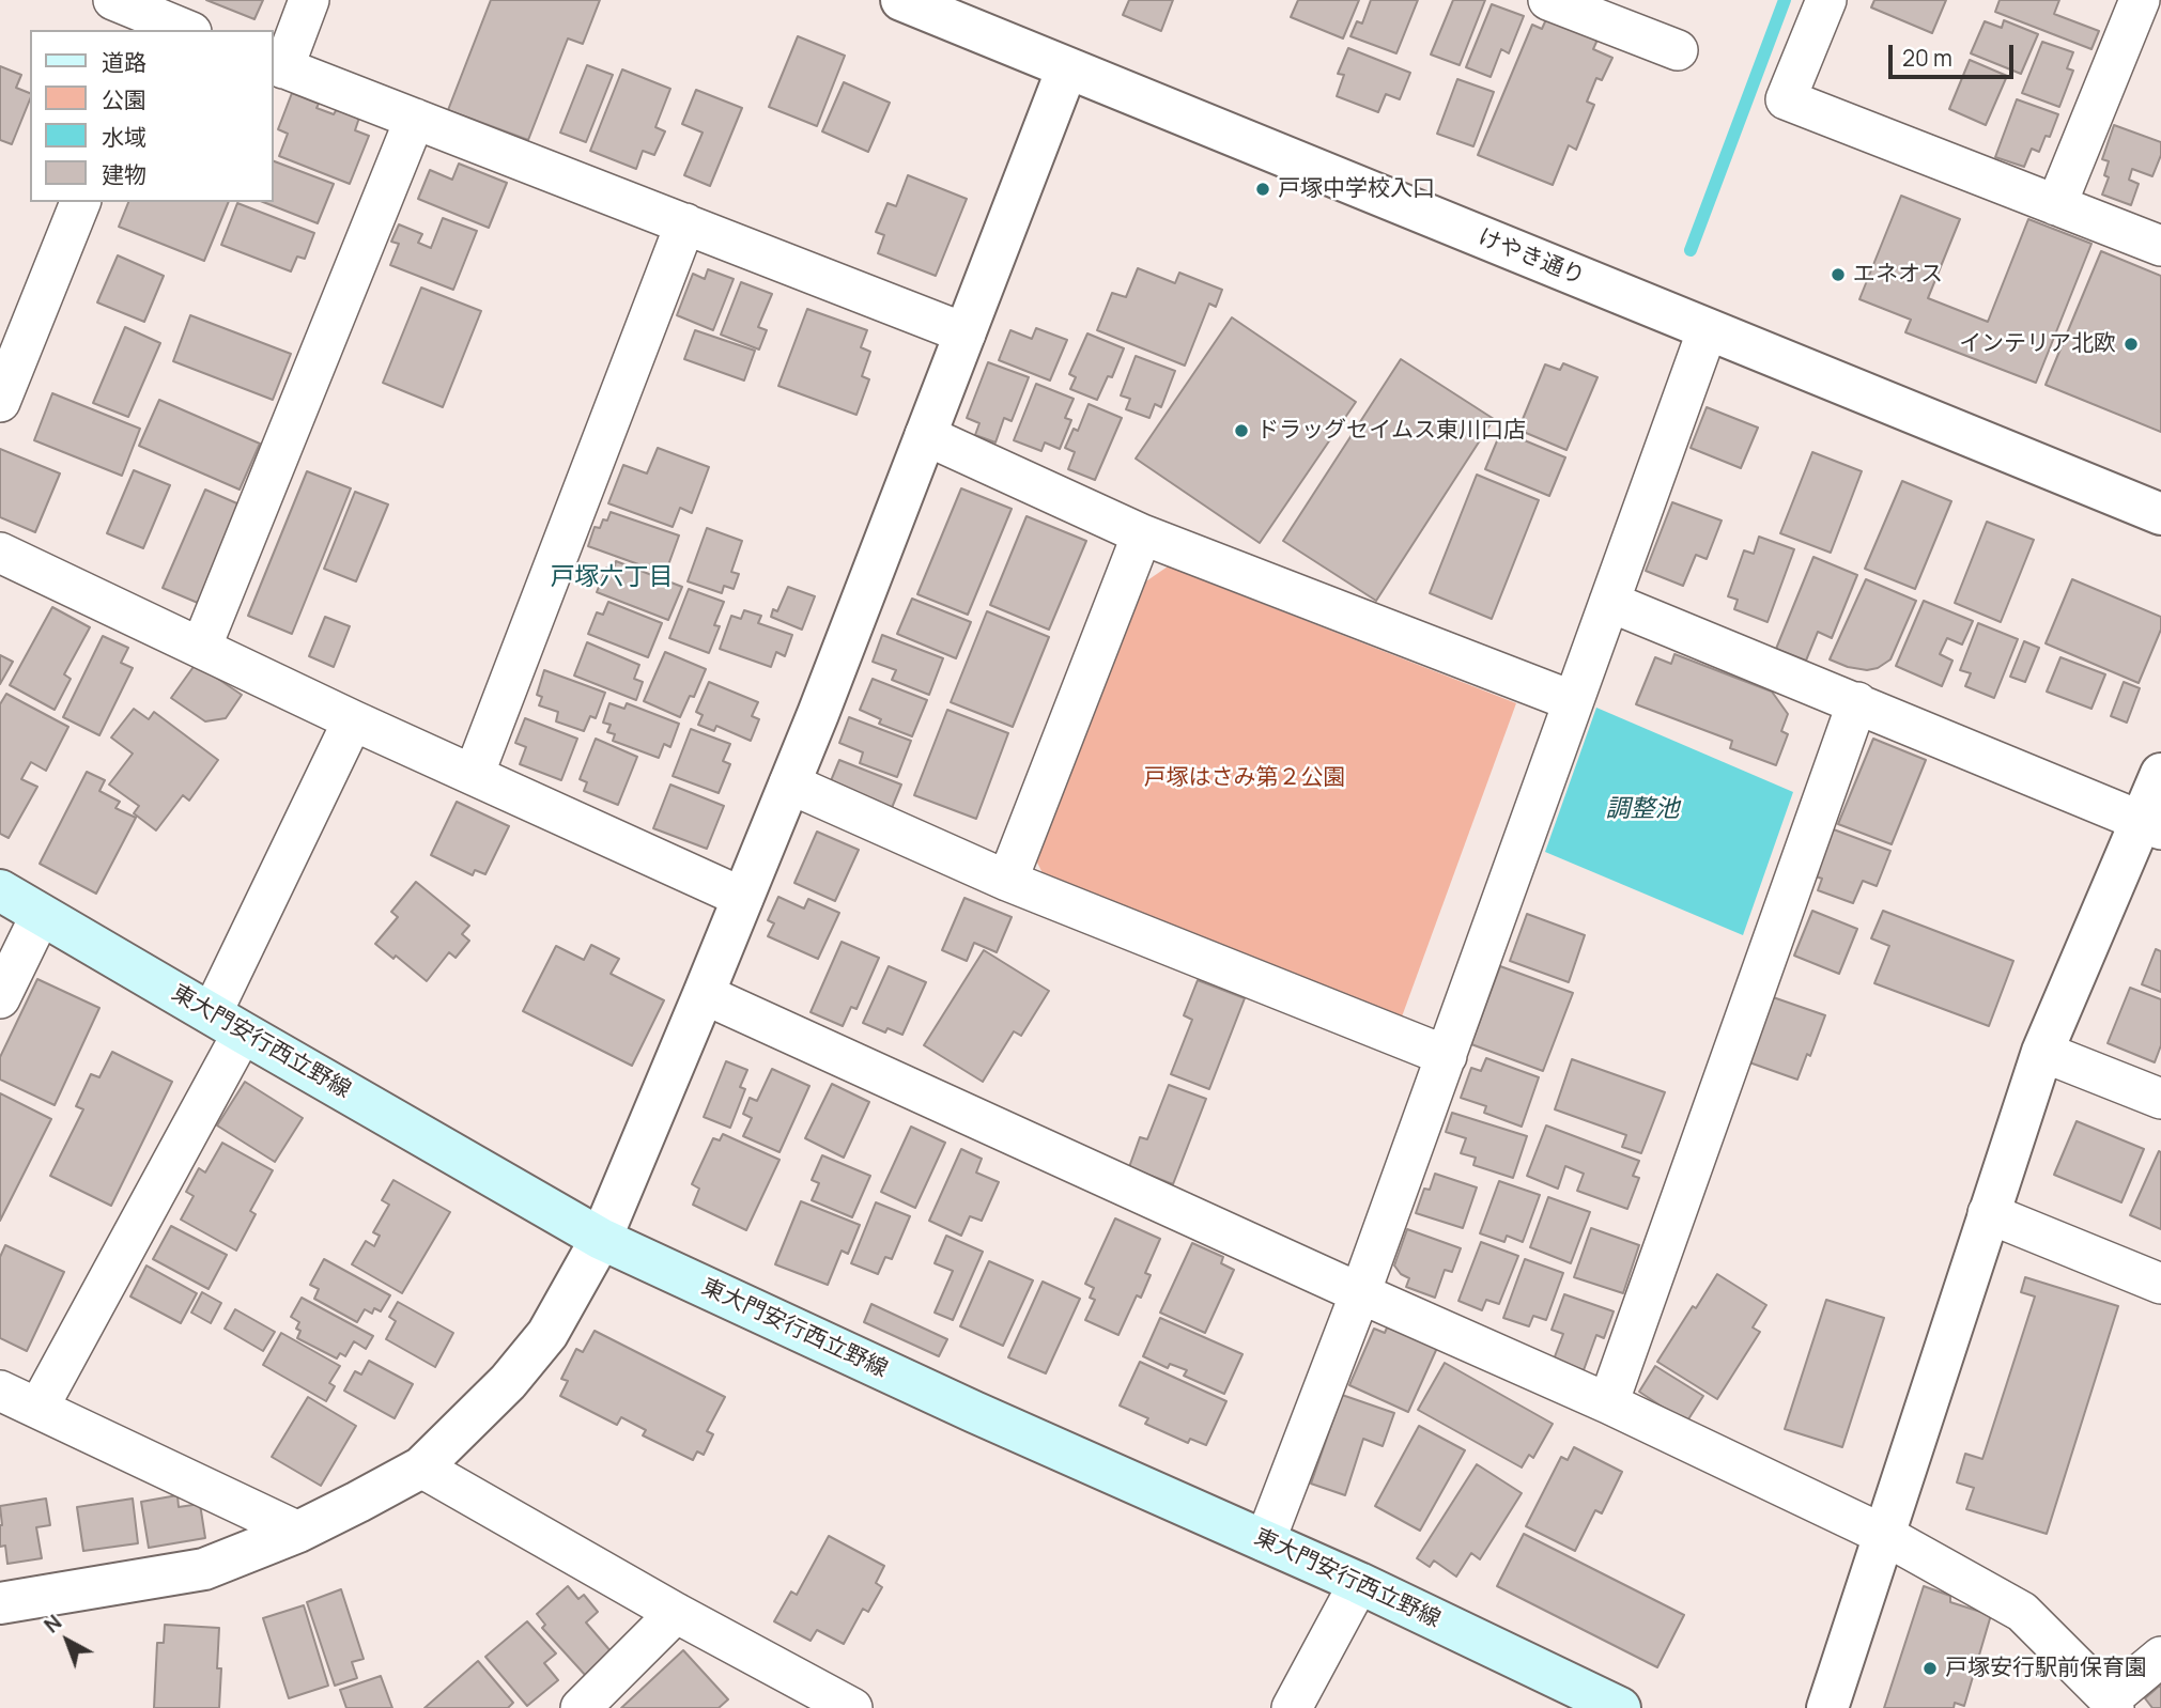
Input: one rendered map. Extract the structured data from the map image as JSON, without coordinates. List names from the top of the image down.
{
  "streets": {
    "main road": ["東大門安行西立野線"],
    "street": ["けやき通り"]
  },
  "districts": ["戸塚六丁目"],
  "water": ["調整池"],
  "parks": ["戸塚はさみ第２公園"],
  "places": [
    "戸塚中学校入口",
    "エネオス",
    "インテリア北欧",
    "ドラッグセイムス東川口店",
    "戸塚安行駅前保育園"
  ],
  "legend": [
    "道路",
    "公園",
    "水域",
    "建物"
  ],
  "scale_bar": "20 m",
  "north": "top left"
}
